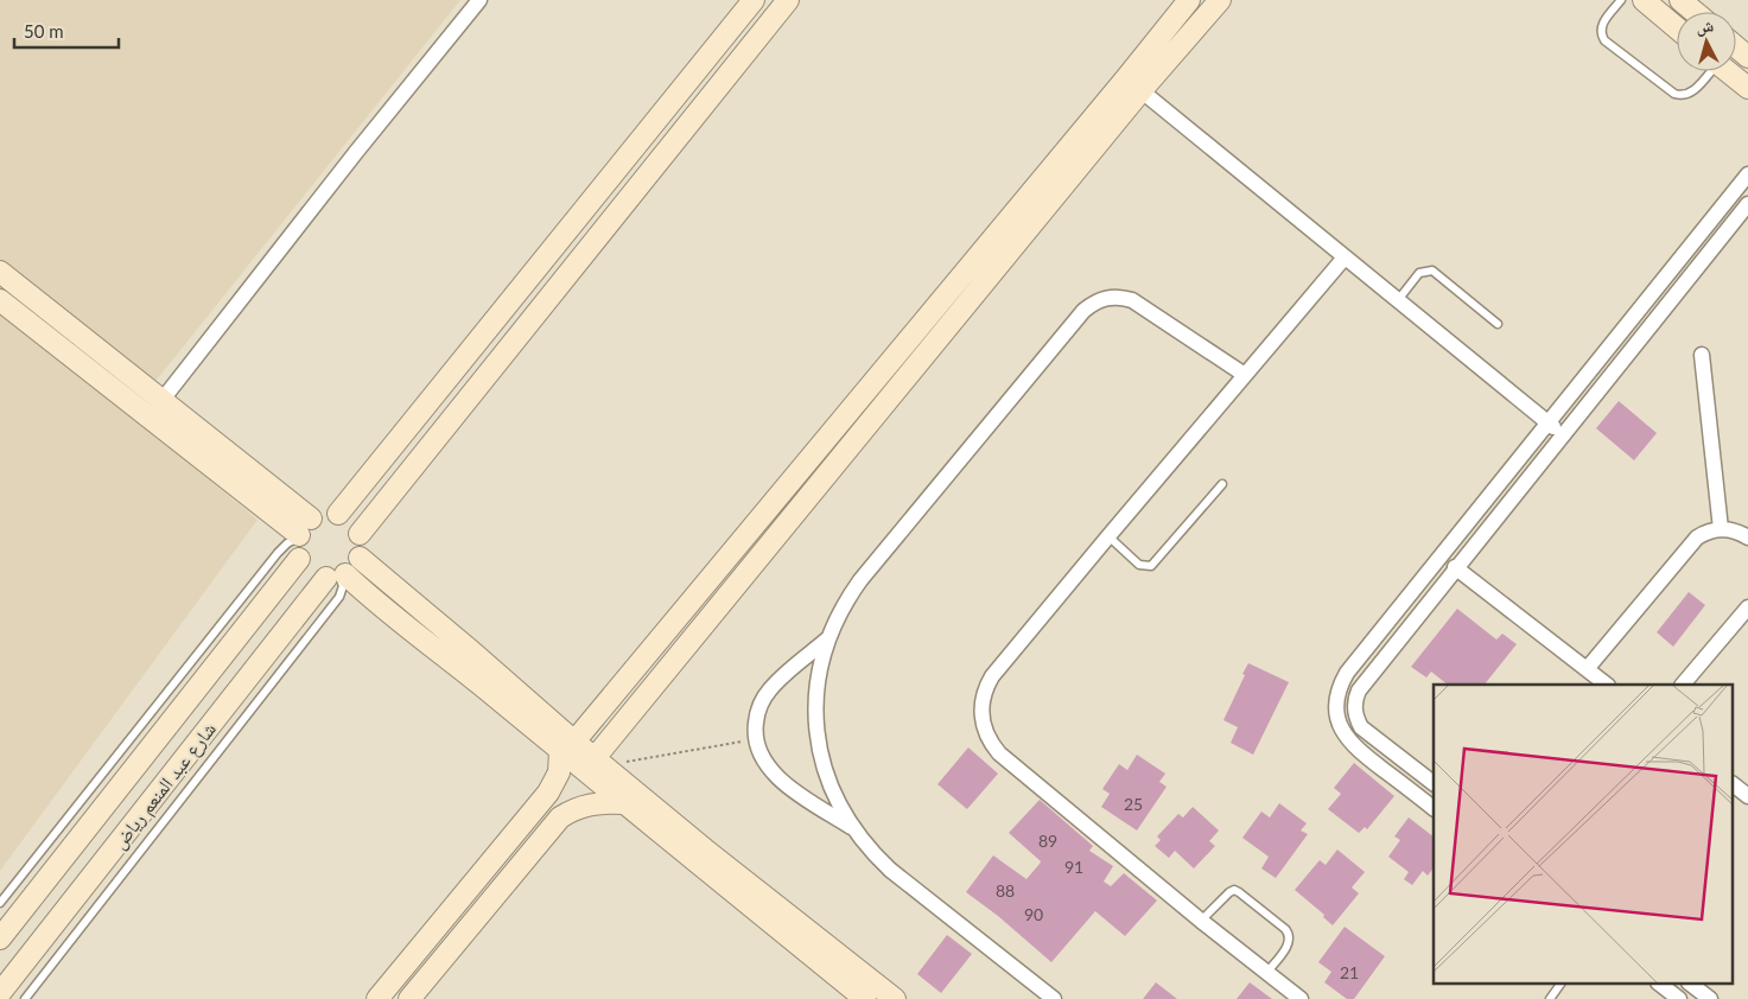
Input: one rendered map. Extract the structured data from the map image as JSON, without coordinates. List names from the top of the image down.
{
  "streets": {
    "street": ["شارع عبد المنعم رياض"]
  },
  "house_numbers": [
    "25",
    "89",
    "91",
    "88",
    "90",
    "21"
  ],
  "scale_bar": "50 m",
  "north": "top"
}
